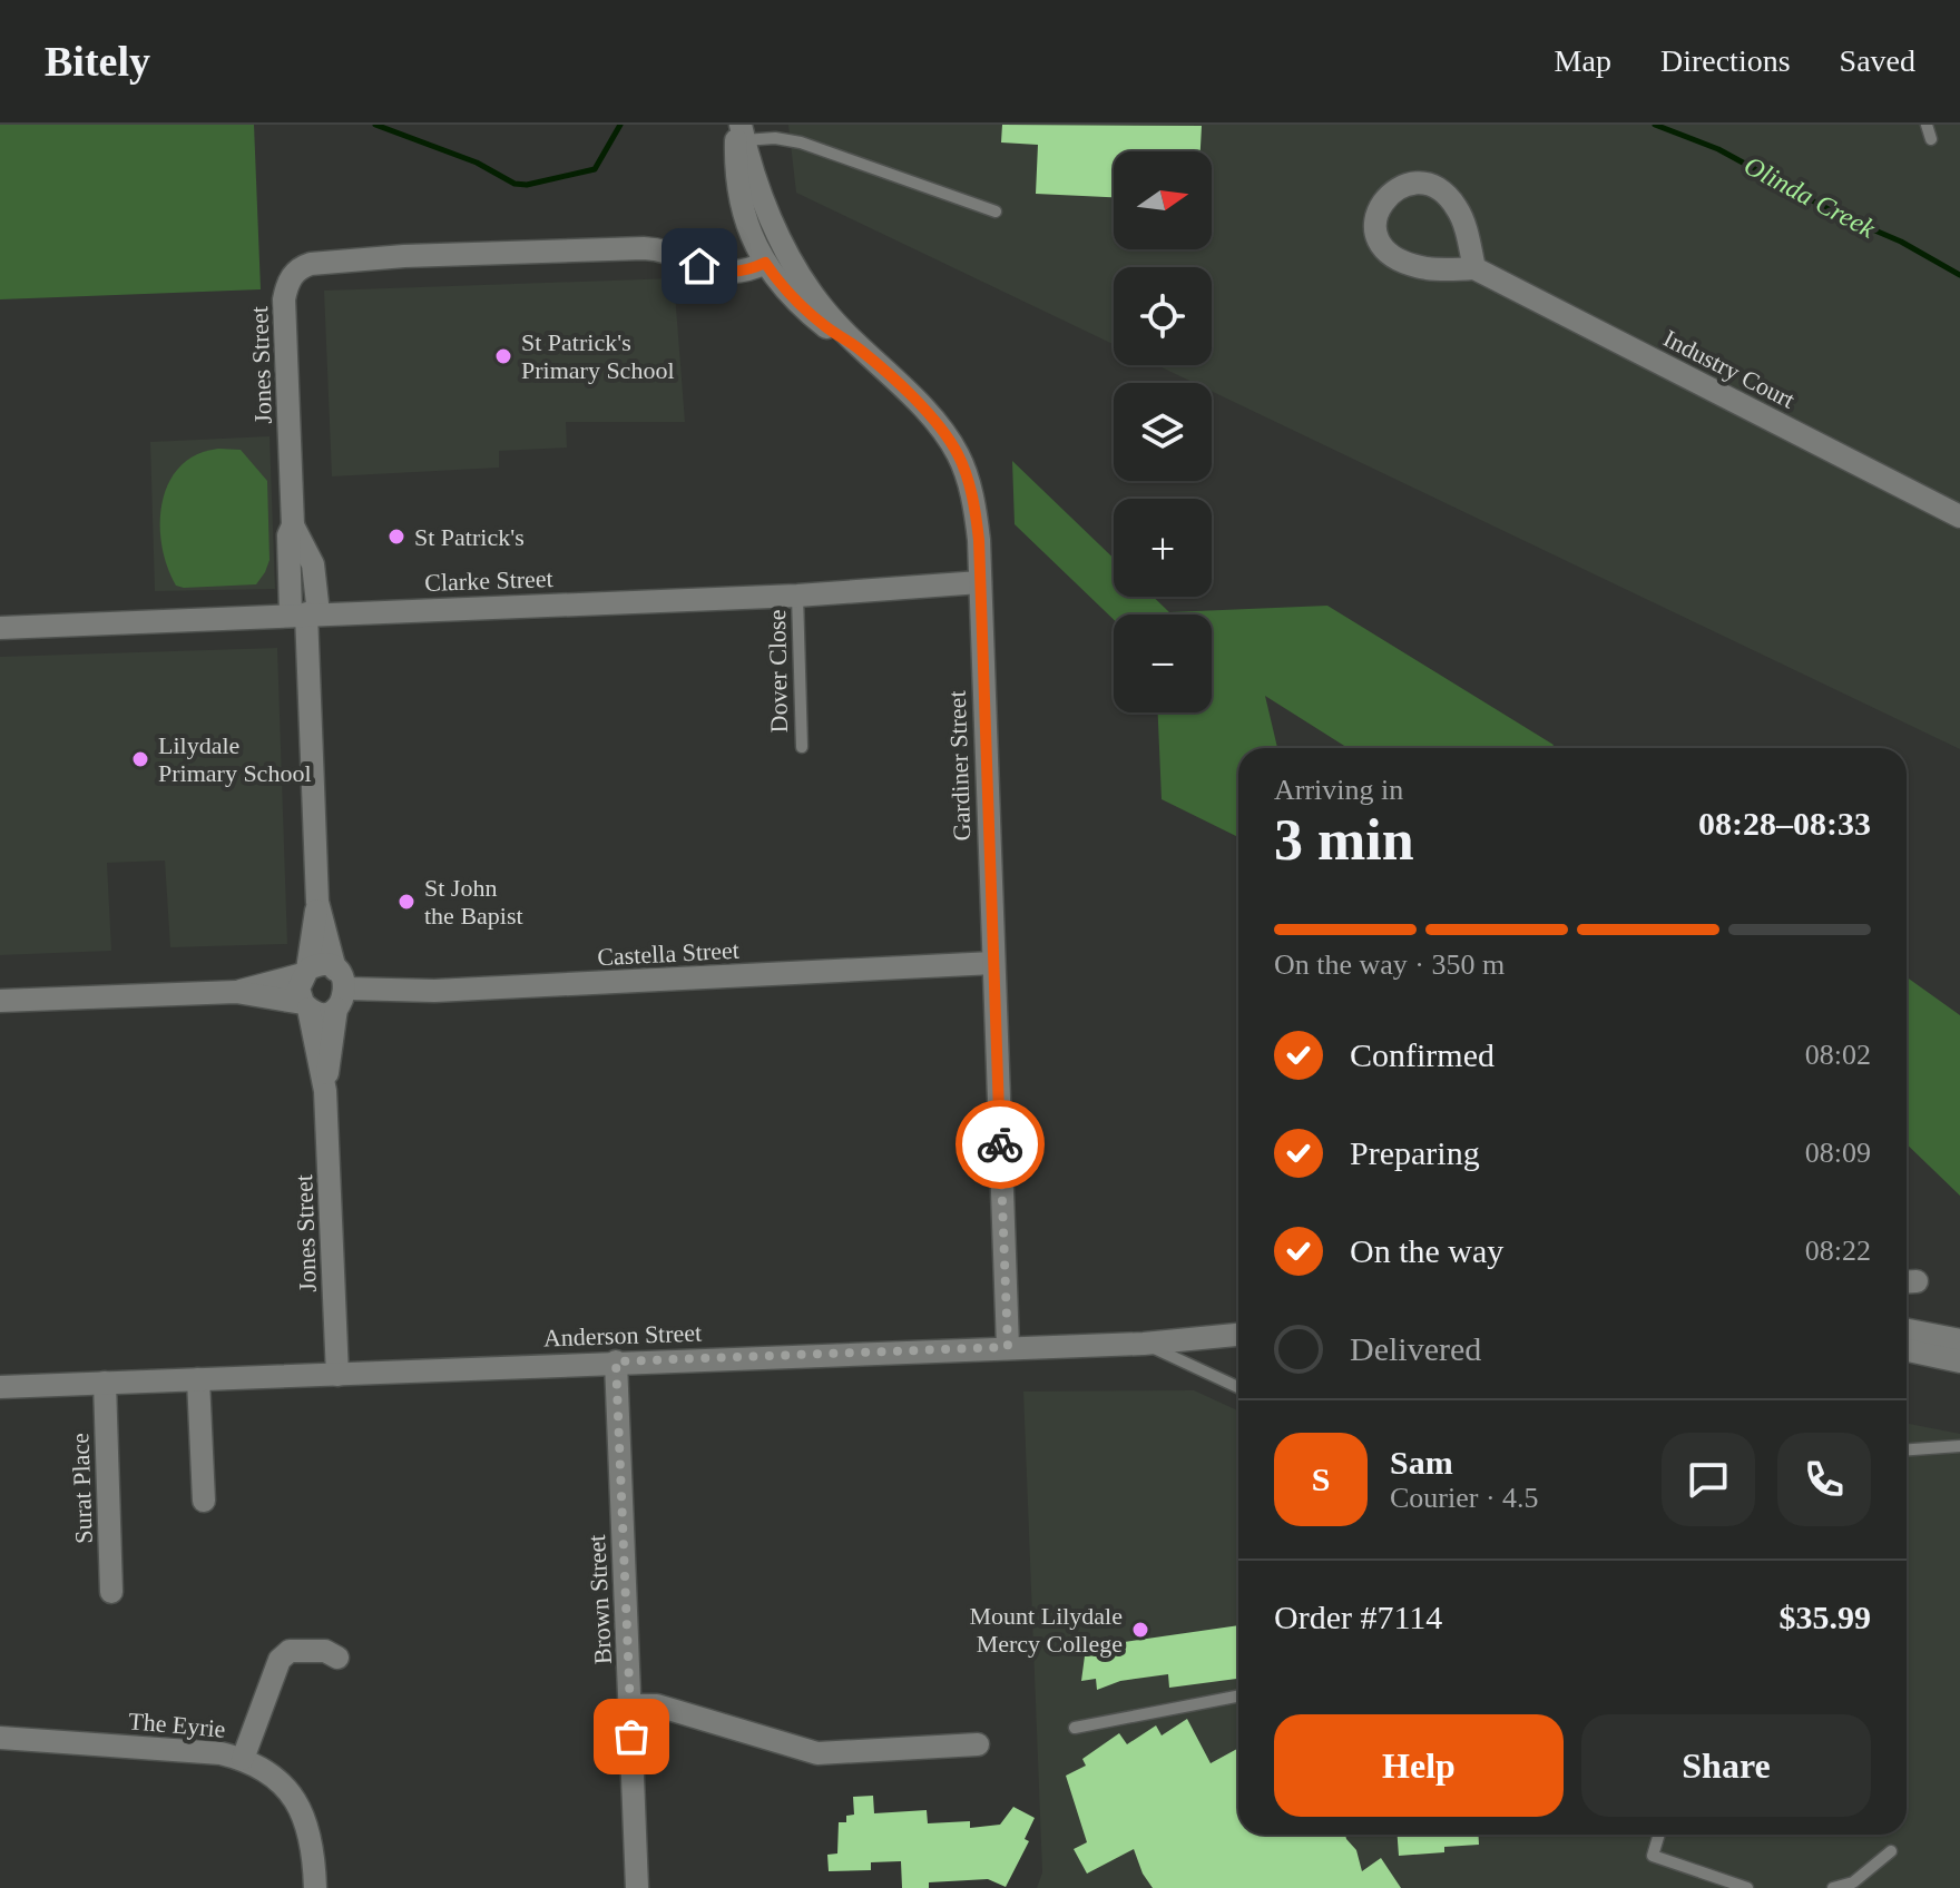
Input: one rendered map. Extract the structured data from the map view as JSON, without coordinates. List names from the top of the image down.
{
  "streets": {
    "street": [
      "Jones Street",
      "Industry Court",
      "Clarke Street",
      "Gardiner Street",
      "Castella Street",
      "Anderson Street",
      "Surat Place",
      "Brown Street",
      "The Eyrie"
    ],
    "lane": ["Dover Close"]
  },
  "crossings": [
    ["Jones Street", "Clarke Street"],
    ["Jones Street", "Castella Street"],
    ["Jones Street", "Anderson Street"],
    ["Clarke Street", "Dover Close"],
    ["Clarke Street", "Gardiner Street"],
    ["Gardiner Street", "Castella Street"],
    ["Gardiner Street", "Anderson Street"],
    ["Anderson Street", "Surat Place"],
    ["Anderson Street", "Brown Street"]
  ],
  "water": ["Olinda Creek"],
  "places": [
    "St Patrick's Primary School",
    "St Patrick's",
    "Lilydale Primary School",
    "St John the Bapist",
    "Mount Lilydale Mercy College"
  ],
  "north": "right",
  "page": {
    "header": "Bitely",
    "nav": ["Map", "Directions", "Saved"],
    "map_buttons": ["+", "−"],
    "heading": ["3 min", "Arriving in", "08:28–08:33"],
    "panel": [
      "Sam",
      "Courier · 4.5",
      "Order #7114",
      "$35.99"
    ],
    "bar": "On the way · 350 m",
    "list": [
      ["Confirmed", "08:02"],
      ["Preparing", "08:09"],
      ["On the way", "08:22"],
      "Delivered"
    ],
    "round": "S",
    "buttons": ["Help", "Share"]
  }
}
